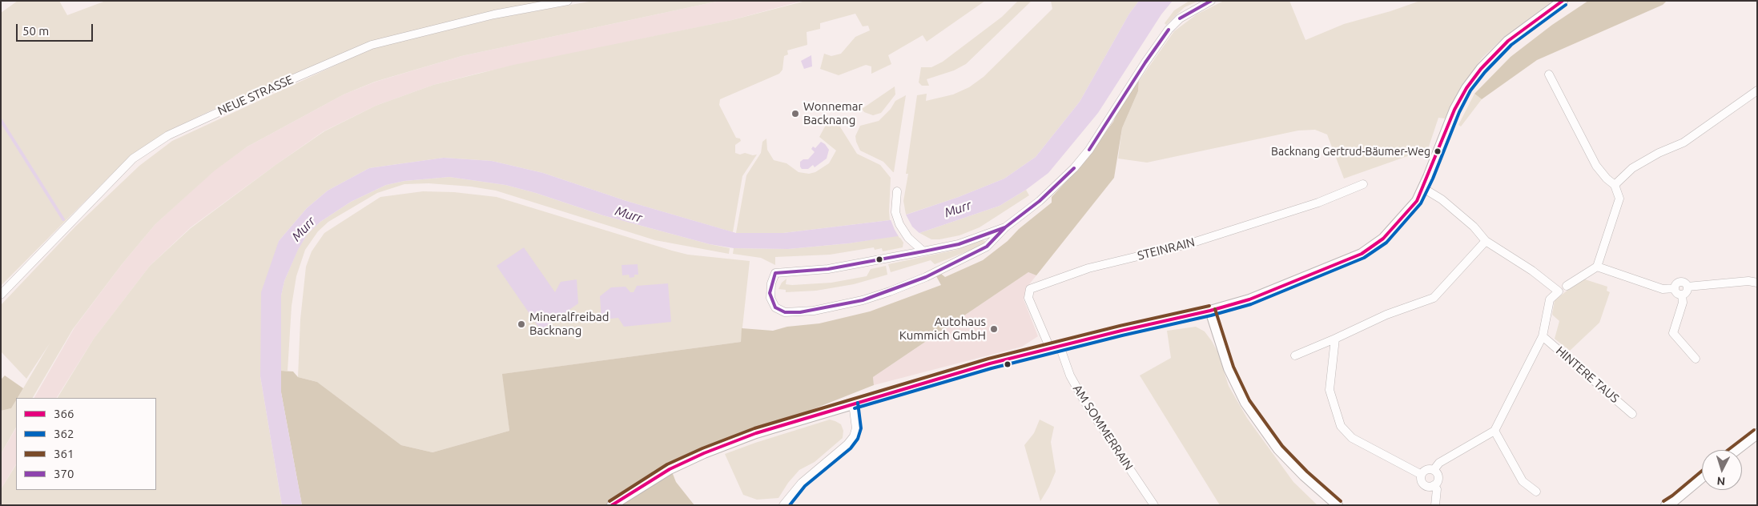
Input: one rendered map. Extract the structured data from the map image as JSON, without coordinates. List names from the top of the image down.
{
  "streets": {
    "street": [
      "NEUE STRASSE",
      "STEINRAIN",
      "HINTERE TAUS",
      "AM SOMMERRAIN"
    ]
  },
  "crossings": [
    ["STEINRAIN", "AM SOMMERRAIN"]
  ],
  "water": ["Murr"],
  "places": [
    "Wonnemar Backnang",
    "Backnang Gertrud-Bäumer-Weg",
    "Mineralfreibad Backnang",
    "Autohaus Kummich GmbH"
  ],
  "lines": [
    "transit line 366",
    "transit line 370",
    "transit line 362",
    "transit line 361"
  ],
  "legend": [
    "366",
    "362",
    "361",
    "370"
  ],
  "scale_bar": "50 m",
  "north": "bottom"
}
